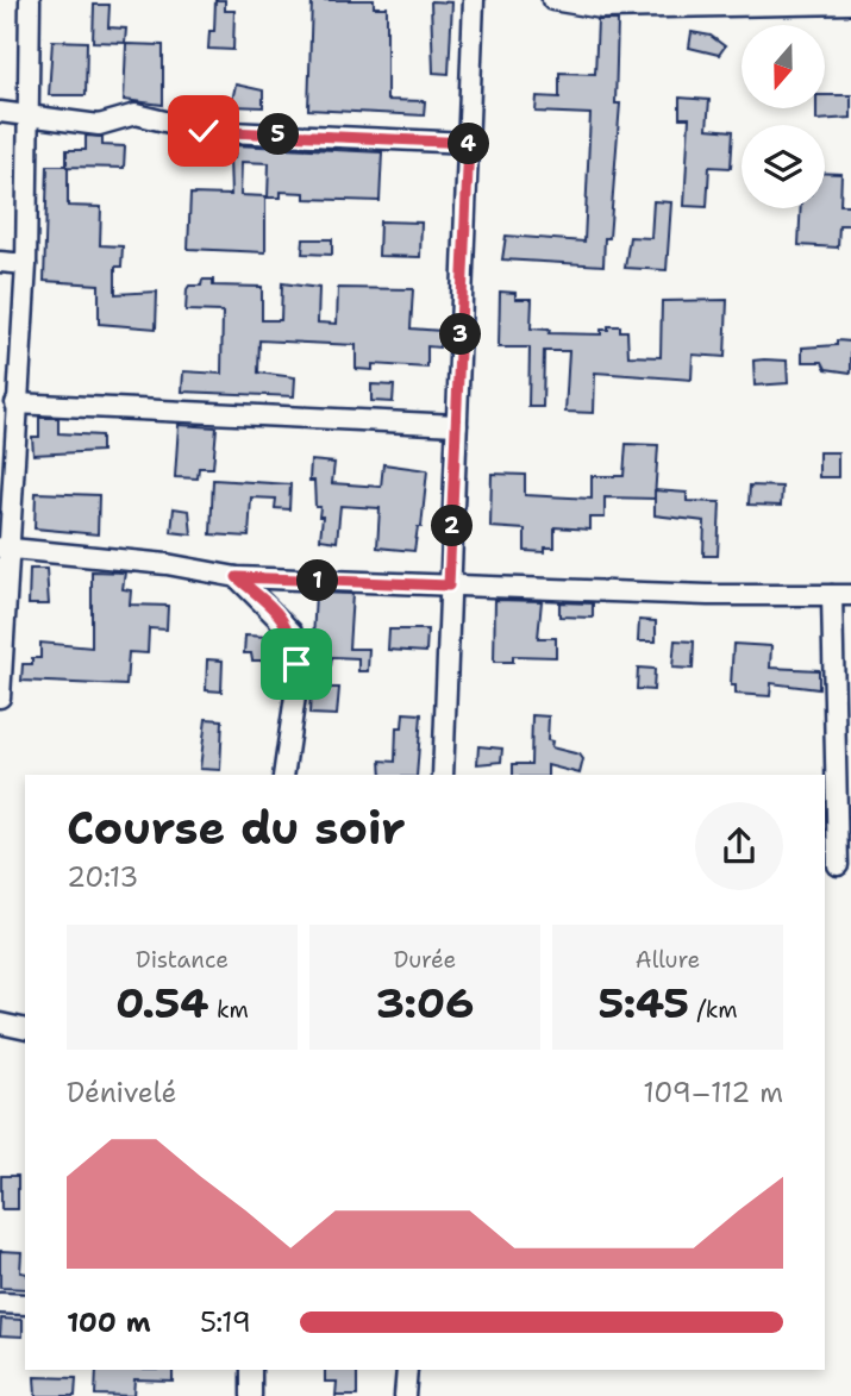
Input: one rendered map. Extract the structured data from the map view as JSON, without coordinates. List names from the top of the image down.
{
  "north": "bottom",
  "page": {
    "pins": [
      "5",
      "4",
      "3",
      "2",
      "1"
    ],
    "heading": ["Course du soir", "20:13"],
    "stats": [
      ["Distance", "0.54 km"],
      ["Durée", "3:06"],
      ["Allure", "5:45 /km"]
    ],
    "chart": ["Dénivelé", "109–112 m"],
    "list": [
      {
        "name": "100 m",
        "note": "5:19"
      }
    ]
  }
}
